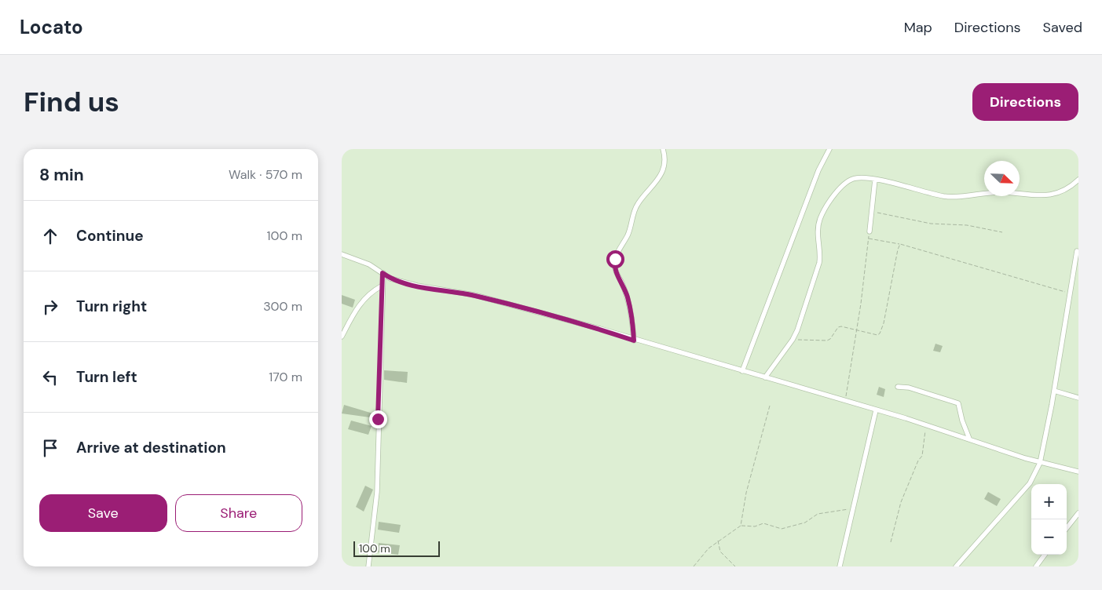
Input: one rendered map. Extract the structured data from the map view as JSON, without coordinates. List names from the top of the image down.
{
  "scale_bar": "100 m",
  "north": "bottom right",
  "page": {
    "header": "Locato",
    "nav": ["Map", "Directions", "Saved"],
    "buttons": [
      "Directions",
      ["Save", "Share"]
    ],
    "title": "Find us",
    "heading": ["8 min", "Walk · 570 m"],
    "list": [
      ["Continue", "100 m"],
      ["Turn right", "300 m"],
      ["Turn left", "170 m"],
      "Arrive at destination"
    ],
    "map_buttons": ["+", "−"],
    "scale": "100 m"
  }
}
